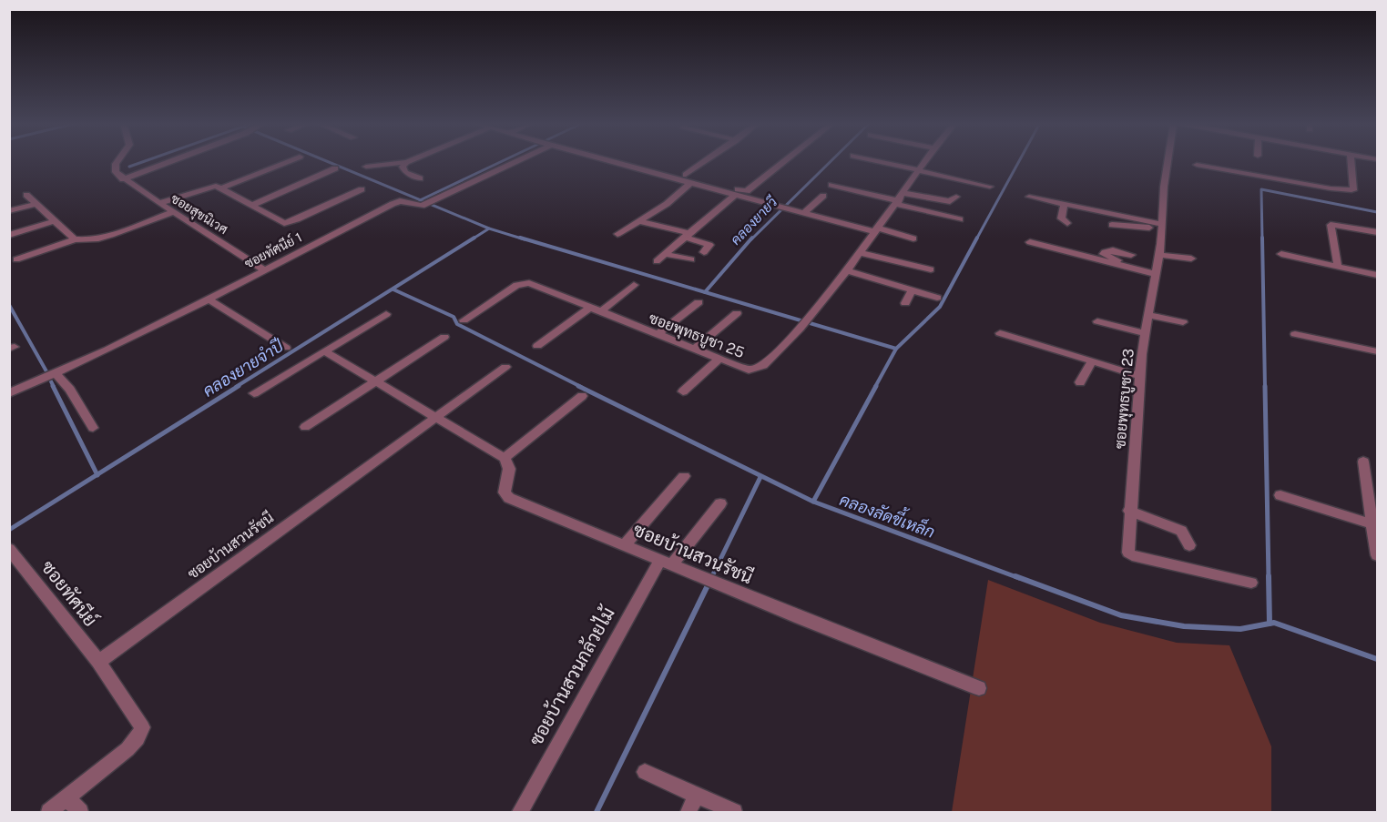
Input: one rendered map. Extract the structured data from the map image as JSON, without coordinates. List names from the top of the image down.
{
  "streets": {
    "street": [
      "ซอยสุขนิเวศ",
      "ซอยทัศนีย์ 1",
      "ซอยพุทธบูชา 25",
      "ซอยพุทธบูชา 23",
      "ซอยบ้านสวนรัชนี",
      "ซอยทัศนีย์",
      "ซอยบ้านสวนกล้วยไม้"
    ]
  },
  "crossings": [
    ["ซอยสุขนิเวศ", "ซอยทัศนีย์ 1"],
    ["ซอยบ้านสวนรัชนี", "ซอยทัศนีย์"],
    ["ซอยบ้านสวนรัชนี", "ซอยบ้านสวนกล้วยไม้"]
  ],
  "water": ["คลองยายวี", "คลองยายจำปี", "คลองลัดขี้เหล็ก"]
}
